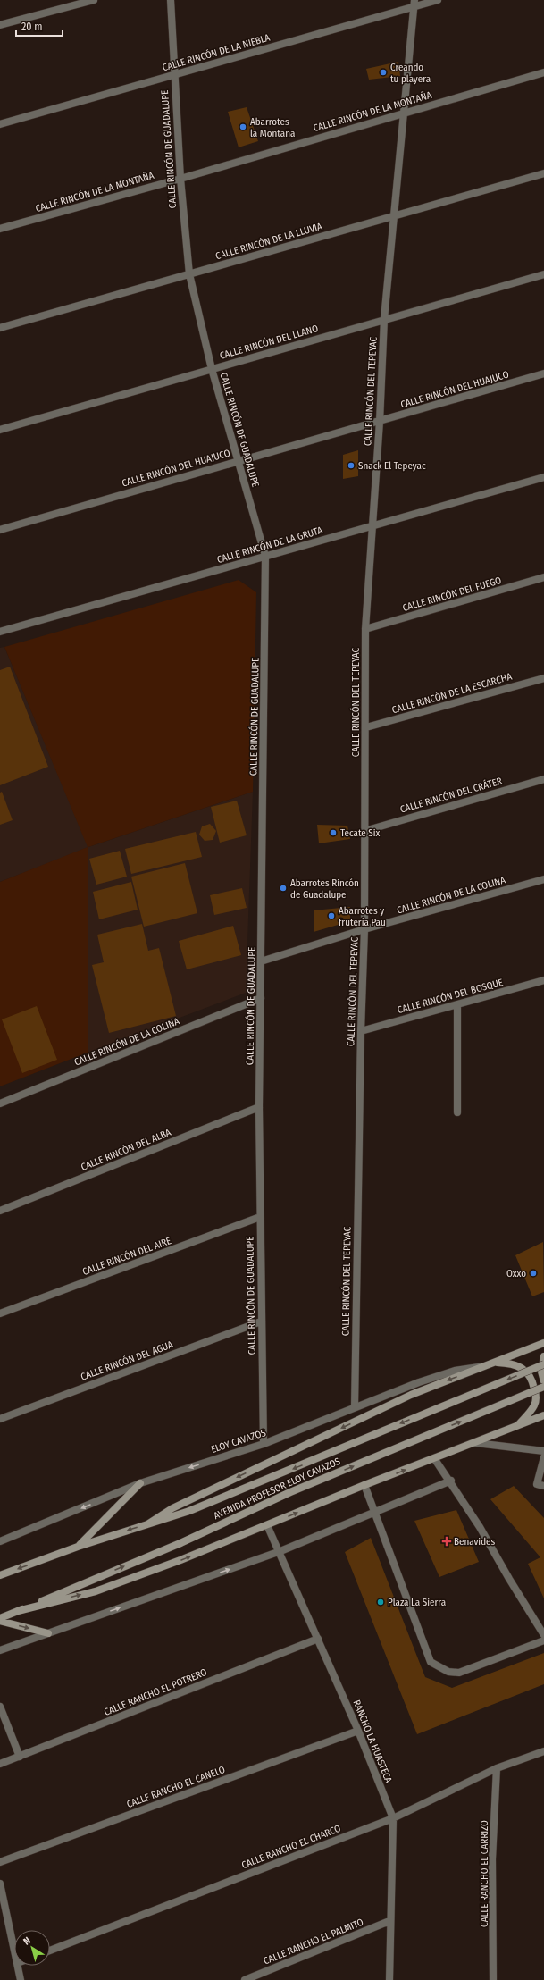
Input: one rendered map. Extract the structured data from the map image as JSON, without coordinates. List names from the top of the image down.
{
  "streets": {
    "main road": ["AVENIDA PROFESOR ELOY CAVAZOS"],
    "street": [
      "CALLE RINCÓN DE LA NIEBLA",
      "CALLE RINCÓN DE LA MONTAÑA",
      "CALLE RINCÓN DE GUADALUPE",
      "CALLE RINCÓN DE LA LLUVIA",
      "CALLE RINCÓN DEL LLANO",
      "CALLE RINCÓN DEL HUAJUCO",
      "CALLE RINCÓN DEL TEPEYAC",
      "CALLE RINCÓN DE LA GRUTA",
      "CALLE RINCÓN DEL FUEGO",
      "CALLE RINCÓN DE LA ESCARCHA",
      "CALLE RINCÓN DEL CRÁTER",
      "CALLE RINCÓN DE LA COLINA",
      "CALLE RINCÓN DEL BOSQUE",
      "CALLE RINCÓN DEL ALBA",
      "CALLE RINCÓN DEL AIRE",
      "CALLE RINCÓN DEL AGUA",
      "ELOY CAVAZOS",
      "CALLE RANCHO EL POTRERO",
      "RANCHO LA HUASTECA",
      "CALLE RANCHO EL CANELO",
      "CALLE RANCHO EL CHARCO",
      "CALLE RANCHO EL CARRIZO",
      "CALLE RANCHO EL PALMITO"
    ]
  },
  "crossings": [
    ["CALLE RINCÓN DE LA NIEBLA", "CALLE RINCÓN DE GUADALUPE"],
    ["CALLE RINCÓN DE LA NIEBLA", "CALLE RINCÓN DEL TEPEYAC"],
    ["CALLE RINCÓN DE LA MONTAÑA", "CALLE RINCÓN DE GUADALUPE"],
    ["CALLE RINCÓN DE LA MONTAÑA", "CALLE RINCÓN DEL TEPEYAC"],
    ["CALLE RINCÓN DE GUADALUPE", "CALLE RINCÓN DE LA LLUVIA"],
    ["CALLE RINCÓN DE GUADALUPE", "CALLE RINCÓN DEL LLANO"],
    ["CALLE RINCÓN DE GUADALUPE", "CALLE RINCÓN DEL HUAJUCO"],
    ["CALLE RINCÓN DE GUADALUPE", "CALLE RINCÓN DE LA GRUTA"],
    ["CALLE RINCÓN DE GUADALUPE", "CALLE RINCÓN DE LA COLINA"],
    ["CALLE RINCÓN DE GUADALUPE", "CALLE RINCÓN DEL ALBA"],
    ["CALLE RINCÓN DE GUADALUPE", "CALLE RINCÓN DEL AIRE"],
    ["CALLE RINCÓN DE GUADALUPE", "CALLE RINCÓN DEL AGUA"],
    ["CALLE RINCÓN DE GUADALUPE", "ELOY CAVAZOS"],
    ["CALLE RINCÓN DE LA LLUVIA", "CALLE RINCÓN DEL TEPEYAC"],
    ["CALLE RINCÓN DEL LLANO", "CALLE RINCÓN DEL TEPEYAC"],
    ["CALLE RINCÓN DEL HUAJUCO", "CALLE RINCÓN DEL TEPEYAC"],
    ["CALLE RINCÓN DEL TEPEYAC", "CALLE RINCÓN DE LA GRUTA"],
    ["CALLE RINCÓN DEL TEPEYAC", "CALLE RINCÓN DEL FUEGO"],
    ["CALLE RINCÓN DEL TEPEYAC", "CALLE RINCÓN DE LA ESCARCHA"],
    ["CALLE RINCÓN DEL TEPEYAC", "CALLE RINCÓN DEL CRÁTER"],
    ["CALLE RINCÓN DEL TEPEYAC", "CALLE RINCÓN DE LA COLINA"],
    ["CALLE RINCÓN DEL TEPEYAC", "CALLE RINCÓN DEL BOSQUE"],
    ["CALLE RINCÓN DEL TEPEYAC", "ELOY CAVAZOS"],
    ["ELOY CAVAZOS", "AVENIDA PROFESOR ELOY CAVAZOS"],
    ["AVENIDA PROFESOR ELOY CAVAZOS", "RANCHO LA HUASTECA"],
    ["CALLE RANCHO EL POTRERO", "RANCHO LA HUASTECA"],
    ["RANCHO LA HUASTECA", "CALLE RANCHO EL CANELO"],
    ["RANCHO LA HUASTECA", "CALLE RANCHO EL CHARCO"],
    ["RANCHO LA HUASTECA", "CALLE RANCHO EL PALMITO"],
    ["CALLE RANCHO EL CHARCO", "CALLE RANCHO EL CARRIZO"]
  ],
  "one_way": ["ELOY CAVAZOS"],
  "places": {
    "other": [
      "Creando tu playera",
      "Abarrotes la Montaña",
      "Snack El Tepeyac",
      "Tecate Six",
      "Abarrotes Rincón de Guadalupe",
      "Abarrotes y frutería Pau",
      "Oxxo",
      "Plaza La Sierra"
    ],
    "health": ["Benavides"]
  },
  "scale_bar": "20 m",
  "north": "top left"
}
